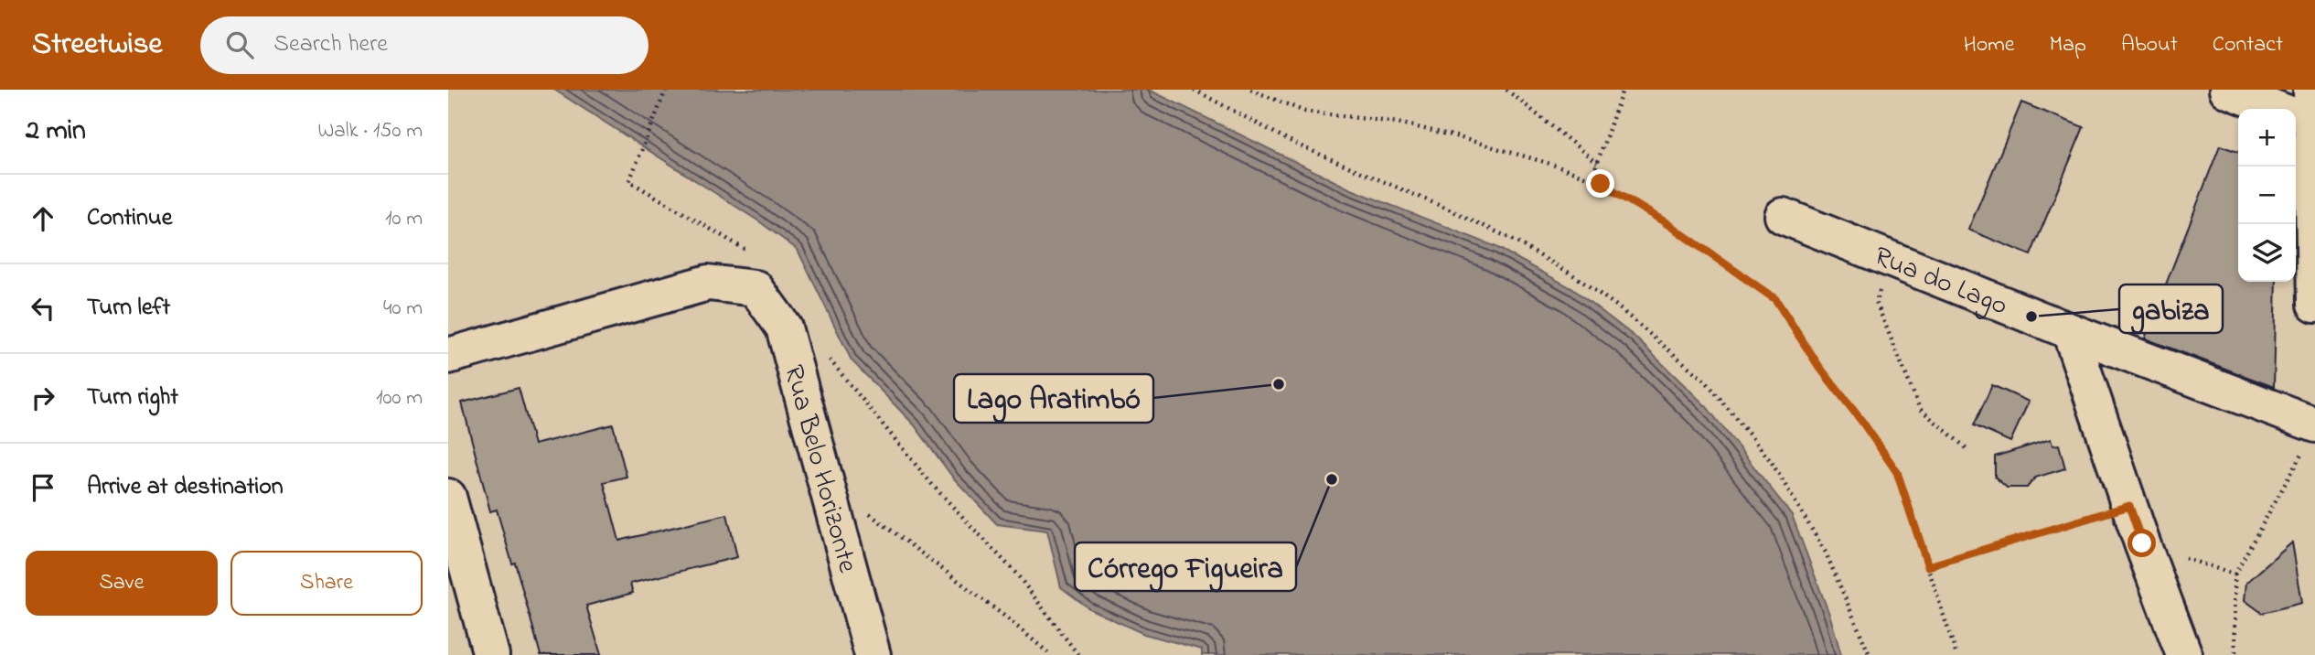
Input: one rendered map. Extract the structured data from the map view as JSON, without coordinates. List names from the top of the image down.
{
  "streets": {
    "street": ["Rua do Lago", "Rua Belo Horizonte"]
  },
  "places": ["gabiza", "Lago Aratimbó", "Córrego Figueira"],
  "page": {
    "header": "Streetwise",
    "search": "Search here",
    "nav": [
      "Home",
      "Map",
      "About",
      "Contact"
    ],
    "heading": ["2 min", "Walk · 150 m"],
    "map_buttons": ["+", "−"],
    "list": [
      ["Continue", "10 m"],
      ["Turn left", "40 m"],
      ["Turn right", "100 m"],
      "Arrive at destination"
    ],
    "buttons": ["Save", "Share"]
  }
}
